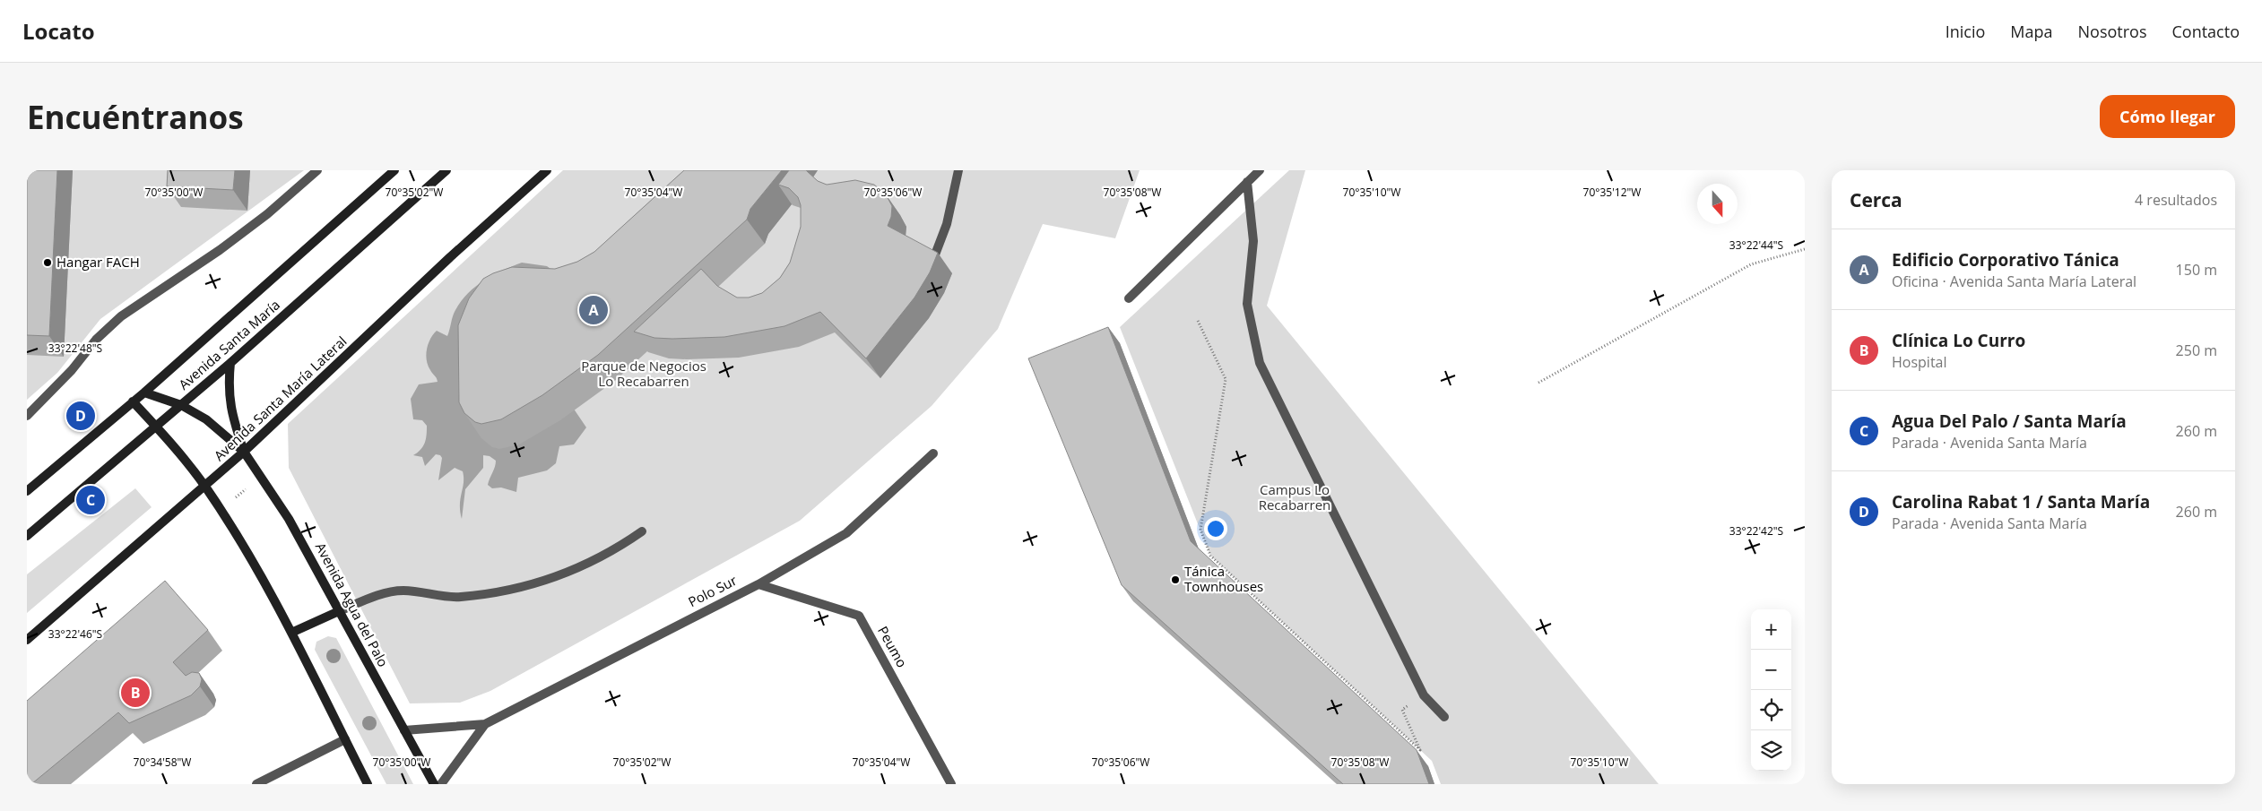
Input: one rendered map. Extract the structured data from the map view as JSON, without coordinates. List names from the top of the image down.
{
  "streets": {
    "street": [
      "Avenida Santa María",
      "Avenida Santa María Lateral",
      "Polo Sur",
      "Avenida Agua del Palo",
      "Peumo"
    ]
  },
  "crossings": [
    ["Avenida Santa María", "Avenida Agua del Palo"],
    ["Avenida Santa María Lateral", "Avenida Agua del Palo"],
    ["Polo Sur", "Avenida Agua del Palo"],
    ["Polo Sur", "Peumo"]
  ],
  "parks": ["Parque de Negocios Lo Recabarren", "Campus Lo Recabarren"],
  "places": ["Hangar FACH", "Tánica Townhouses"],
  "north": "bottom",
  "page": {
    "header": "Locato",
    "nav": [
      "Inicio",
      "Mapa",
      "Nosotros",
      "Contacto"
    ],
    "buttons": "Cómo llegar",
    "title": "Encuéntranos",
    "heading": ["Cerca", "4 resultados"],
    "list": [
      {
        "mark": "A",
        "name": "Edificio Corporativo Tánica",
        "note": "Oficina · Avenida Santa María Lateral",
        "value": "150 m"
      },
      {
        "mark": "B",
        "name": "Clínica Lo Curro",
        "note": "Hospital",
        "value": "250 m"
      },
      {
        "mark": "C",
        "name": "Agua Del Palo / Santa María",
        "note": "Parada · Avenida Santa María",
        "value": "260 m"
      },
      {
        "mark": "D",
        "name": "Carolina Rabat 1 / Santa María",
        "note": "Parada · Avenida Santa María",
        "value": "260 m"
      }
    ],
    "pins": [
      "A",
      "D",
      "C",
      "B"
    ],
    "map_buttons": ["+", "−"]
  },
  "coordinates": [
    "70°35'00\"W",
    "70°35'02\"W",
    "70°35'04\"W",
    "70°35'06\"W",
    "70°35'08\"W",
    "70°35'10\"W",
    "70°35'12\"W",
    "33°22'44\"S",
    "33°22'48\"S",
    "33°22'42\"S",
    "33°22'46\"S",
    "70°34'58\"W"
  ]
}
